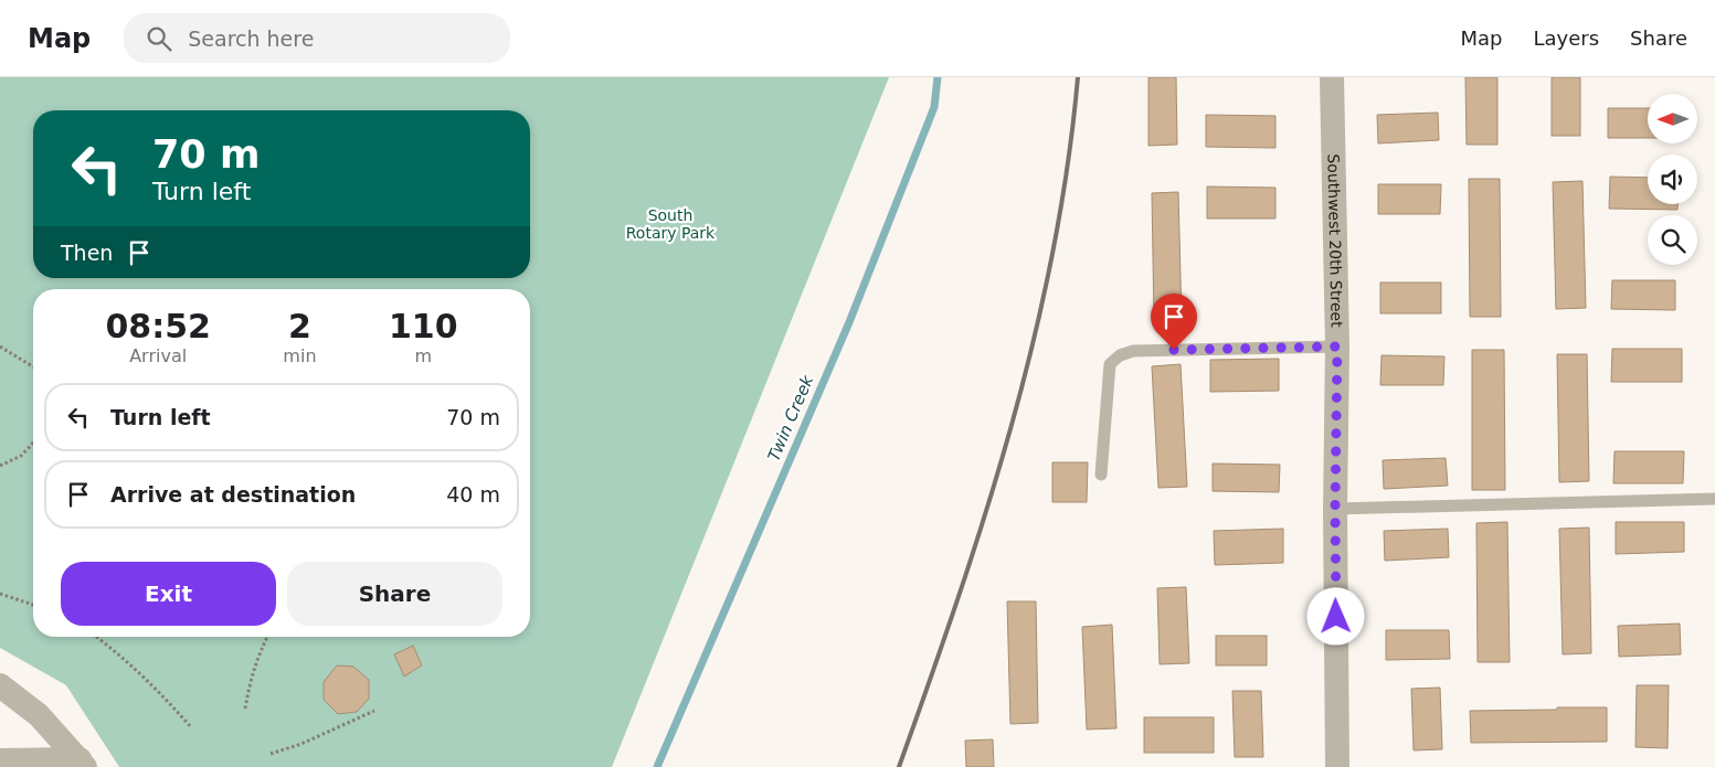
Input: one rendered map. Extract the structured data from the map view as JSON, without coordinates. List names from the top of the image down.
{
  "streets": {
    "street": ["Southwest 20th Street"]
  },
  "water": ["Twin Creek"],
  "parks": ["South Rotary Park"],
  "north": "left",
  "page": {
    "header": "Map",
    "search": "Search here",
    "nav": ["Map", "Layers", "Share"],
    "turn": ["70 m", "Turn left"],
    "then": "Then",
    "eta": [
      "08:52",
      "Arrival",
      "2",
      "min",
      "110",
      "m"
    ],
    "list": [
      {
        "name": "Turn left",
        "value": "70 m"
      },
      {
        "name": "Arrive at destination",
        "value": "40 m"
      }
    ],
    "buttons": ["Exit", "Share"]
  }
}
